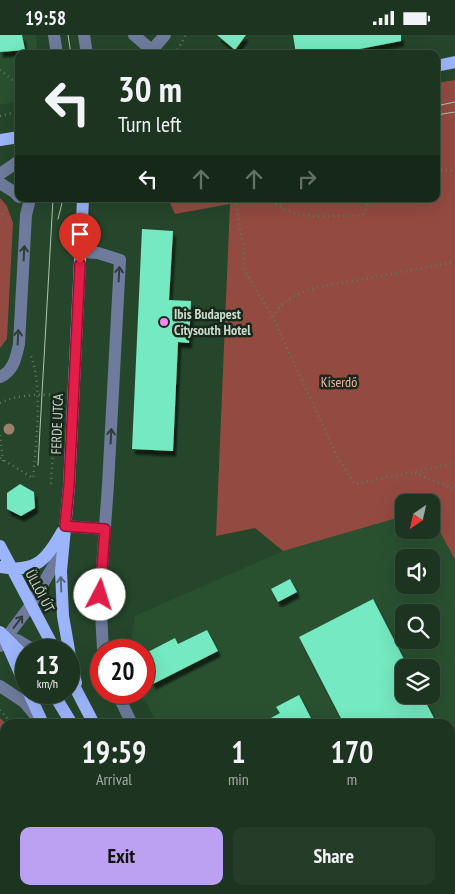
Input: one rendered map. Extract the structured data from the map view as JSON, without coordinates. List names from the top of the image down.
{
  "streets": {
    "main road": ["FERDE UTCA", "ÜLLŐI ÚT"]
  },
  "parks": ["Kiserdő"],
  "places": ["Ibis Budapest Citysouth Hotel"],
  "north": "bottom left",
  "page": {
    "status": "19:58",
    "turn": ["30 m", "Turn left"],
    "speed": "13 km/h",
    "limit": "20",
    "eta": [
      "19:59",
      "Arrival",
      "1",
      "min",
      "170",
      "m"
    ],
    "buttons": ["Exit", "Share"]
  }
}
